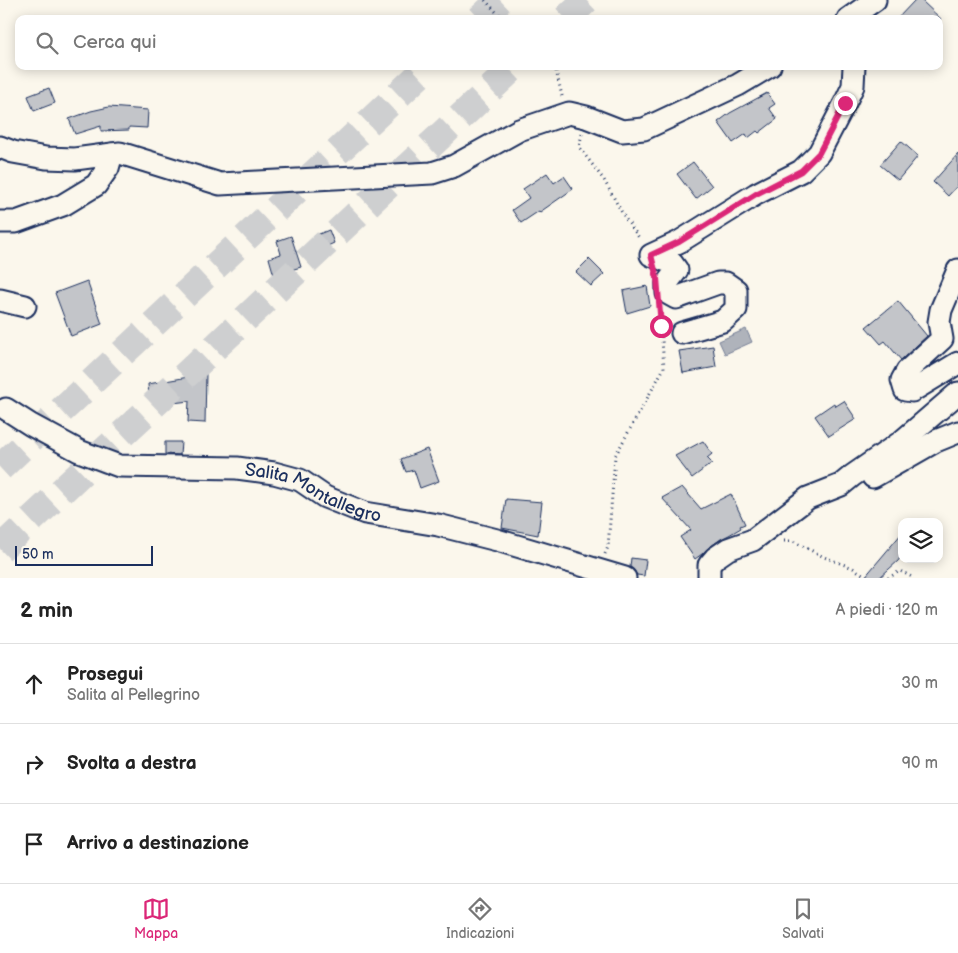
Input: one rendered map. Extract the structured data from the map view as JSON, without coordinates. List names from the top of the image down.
{
  "streets": {
    "street": ["Salita Montallegro"]
  },
  "scale_bar": "50 m",
  "page": {
    "search": "Cerca qui",
    "scale": "50 m",
    "heading": ["2 min", "A piedi · 120 m"],
    "list": [
      ["Prosegui", "Salita al Pellegrino", "30 m"],
      ["Svolta a destra", "90 m"],
      "Arrivo a destinazione"
    ],
    "nav": ["Mappa", "Indicazioni", "Salvati"]
  }
}
